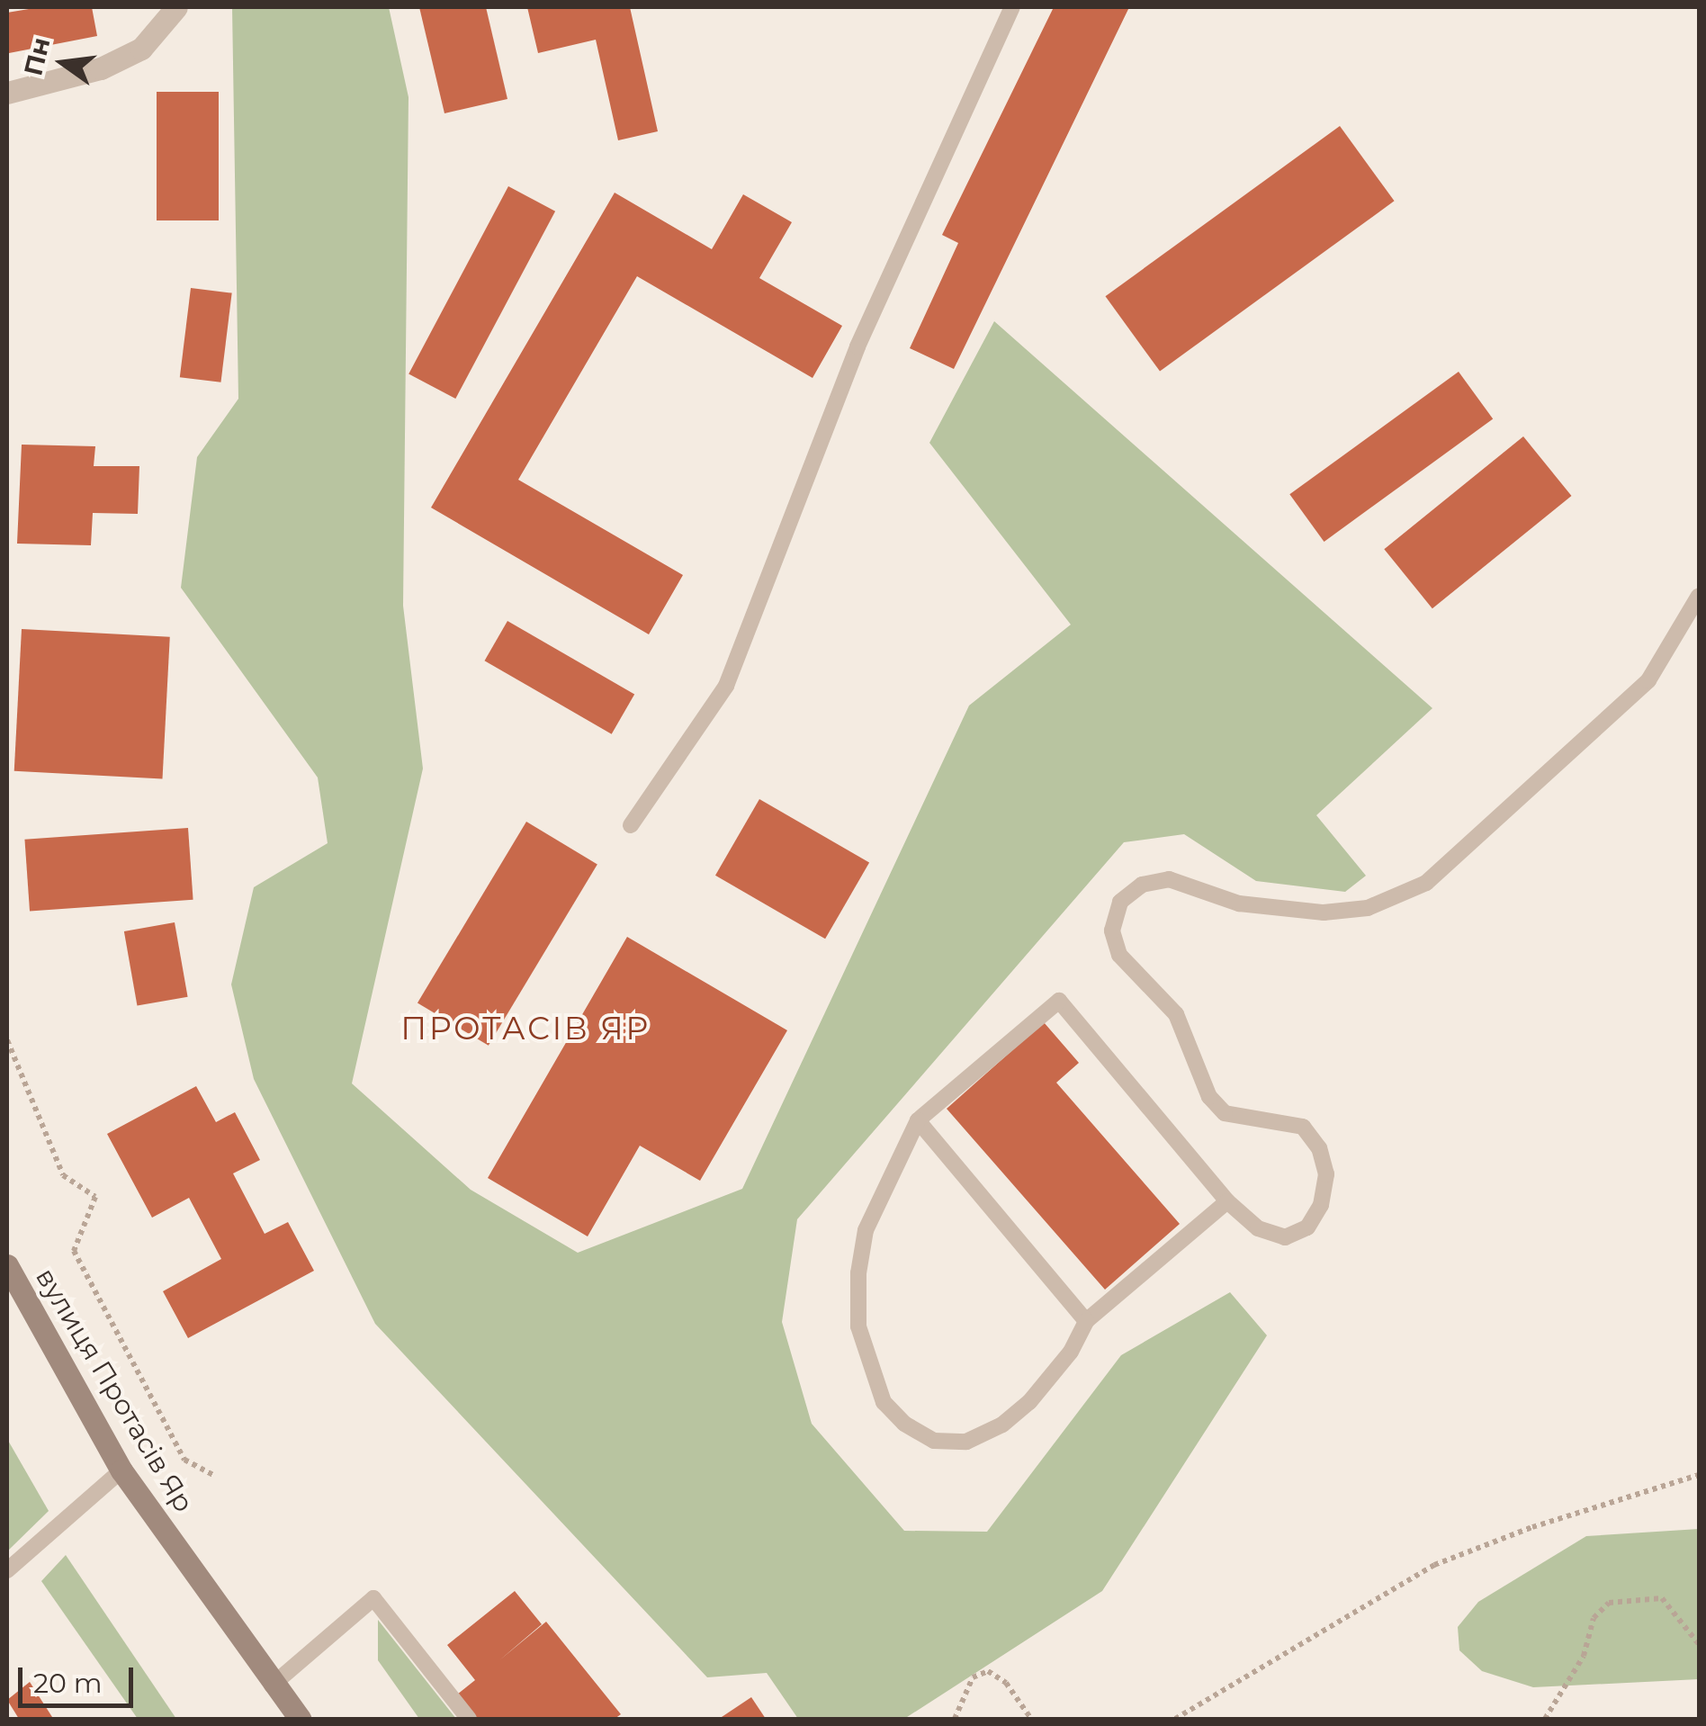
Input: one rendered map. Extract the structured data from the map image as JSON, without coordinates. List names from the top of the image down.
{
  "streets": {
    "main road": ["вулиця Протасів Яр"]
  },
  "districts": ["ПРОТАСІВ ЯР"],
  "scale_bar": "20 m",
  "north": "left"
}
